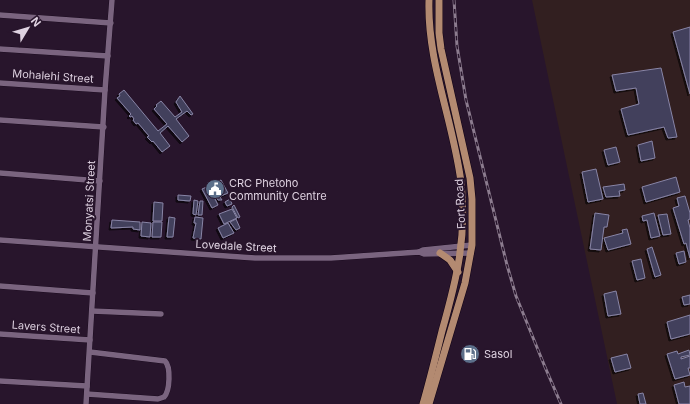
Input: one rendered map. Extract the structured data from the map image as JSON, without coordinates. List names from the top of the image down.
{
  "streets": {
    "main road": ["Fort Road"],
    "street": [
      "Mohalehi Street",
      "Monyatsi Street",
      "Lovedale Street",
      "Lavers Street"
    ]
  },
  "crossings": [
    ["Mohalehi Street", "Monyatsi Street"],
    ["Monyatsi Street", "Lovedale Street"],
    ["Monyatsi Street", "Lavers Street"],
    ["Fort Road", "Lovedale Street"]
  ],
  "places": {
    "public building": ["CRC Phetoho Community Centre"],
    "fuel station": ["Sasol"]
  },
  "north": "top right"
}
